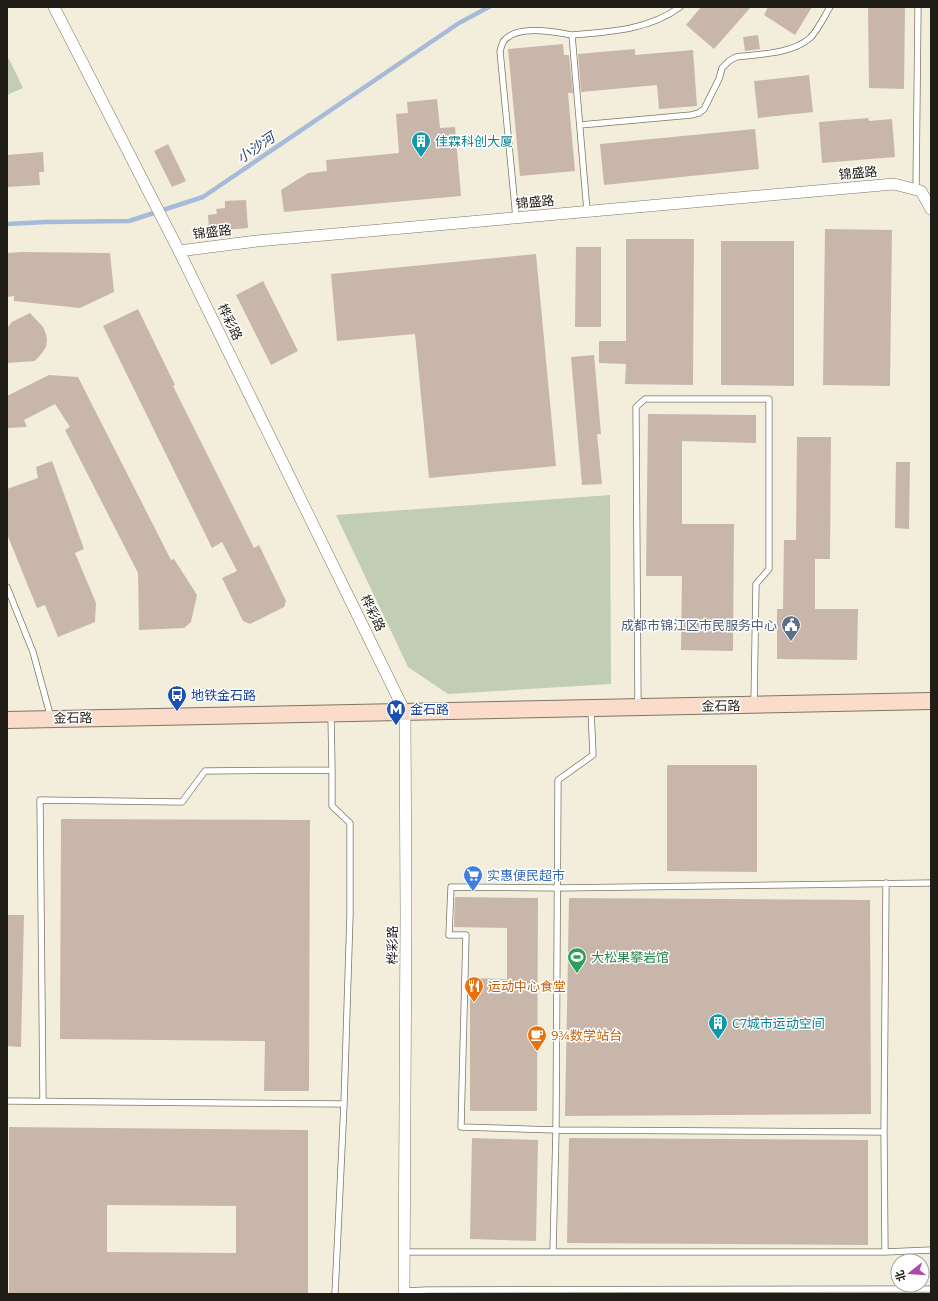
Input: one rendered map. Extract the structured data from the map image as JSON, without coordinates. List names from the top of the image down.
{
  "streets": {
    "street": ["锦盛路", "桦彩路", "金石路"]
  },
  "crossings": [
    ["锦盛路", "桦彩路"],
    ["桦彩路", "金石路"]
  ],
  "water": ["小沙河"],
  "places": {
    "building": ["佳霖科创大厦", "C7城市运动空间"],
    "public building": ["成都市锦江区市民服务中心"],
    "bus stop": ["地铁金石路"],
    "metro station": ["金石路"],
    "supermarket": ["实惠便民超市"],
    "sports": ["大松果攀岩馆"],
    "restaurant": ["运动中心食堂"],
    "cafe": ["9¾数学站台"]
  },
  "north": "left"
}
